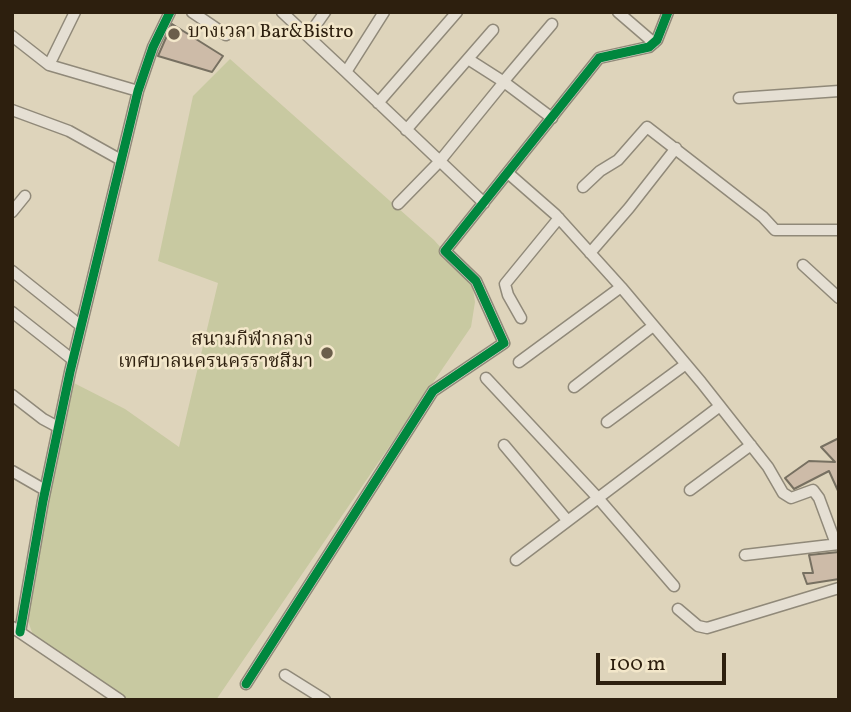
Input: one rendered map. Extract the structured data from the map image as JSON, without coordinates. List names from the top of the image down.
{
  "places": ["บางเวลา Bar&Bistro", "สนามกีฬากลาง เทศบาลนครนครราชสีมา"],
  "scale_bar": "100 m"
}
